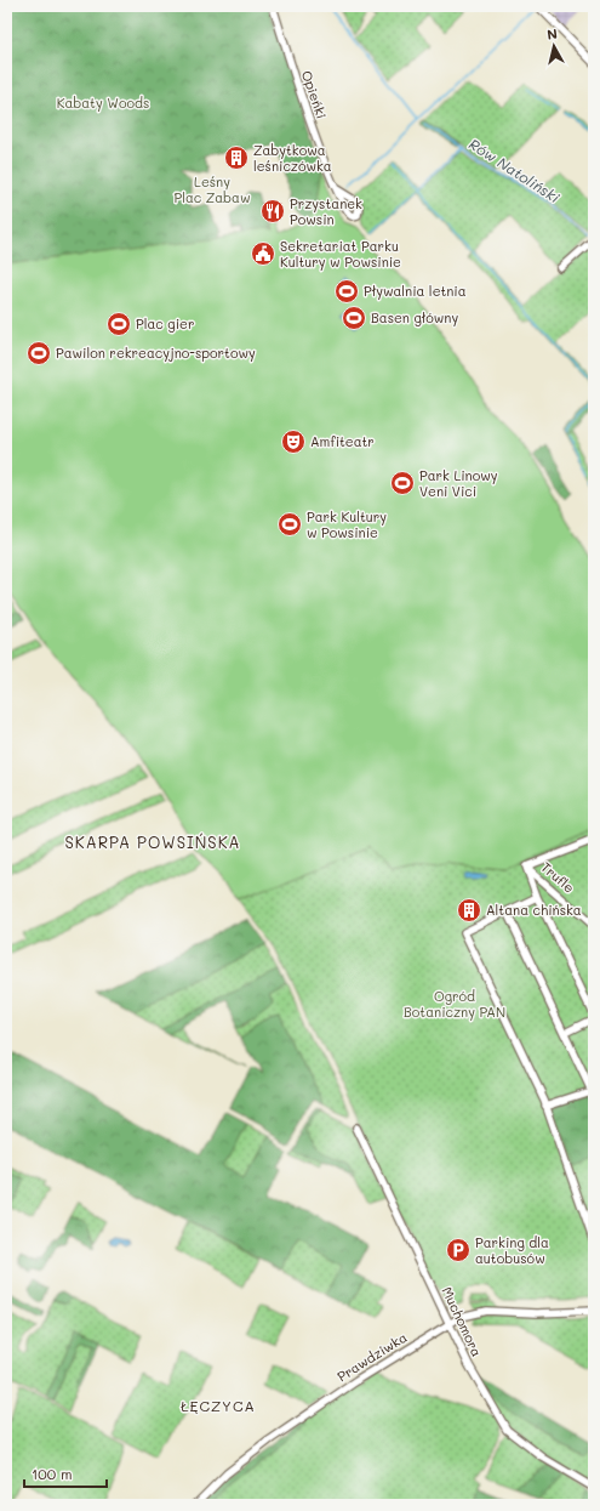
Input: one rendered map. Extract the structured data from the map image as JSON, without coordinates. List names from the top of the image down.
{
  "streets": {
    "street": [
      "Opieńki",
      "Trufle",
      "Muchomora",
      "Prawdziwka"
    ]
  },
  "crossings": [
    ["Muchomora", "Prawdziwka"]
  ],
  "districts": ["SKARPA POWSIŃSKA", "ŁĘCZYCA"],
  "water": ["Rów Natoliński"],
  "parks": ["Kabaty Woods", "Leśny Plac Zabaw", "Ogród Botaniczny PAN"],
  "places": {
    "building": ["Zabytkowa leśniczówka", "Altana chińska"],
    "restaurant": ["Przystanek Powsin"],
    "public building": ["Sekretariat Parku Kultury w Powsinie"],
    "sports": [
      "Pływalnia letnia",
      "Basen główny",
      "Plac gier",
      "Pawilon rekreacyjno-sportowy",
      "Park Linowy Veni Vici",
      "Park Kultury w Powsinie"
    ],
    "theatre": ["Amfiteatr"],
    "parking": ["Parking dla autobusów"]
  },
  "scale_bar": "100 m",
  "north": "top"
}
